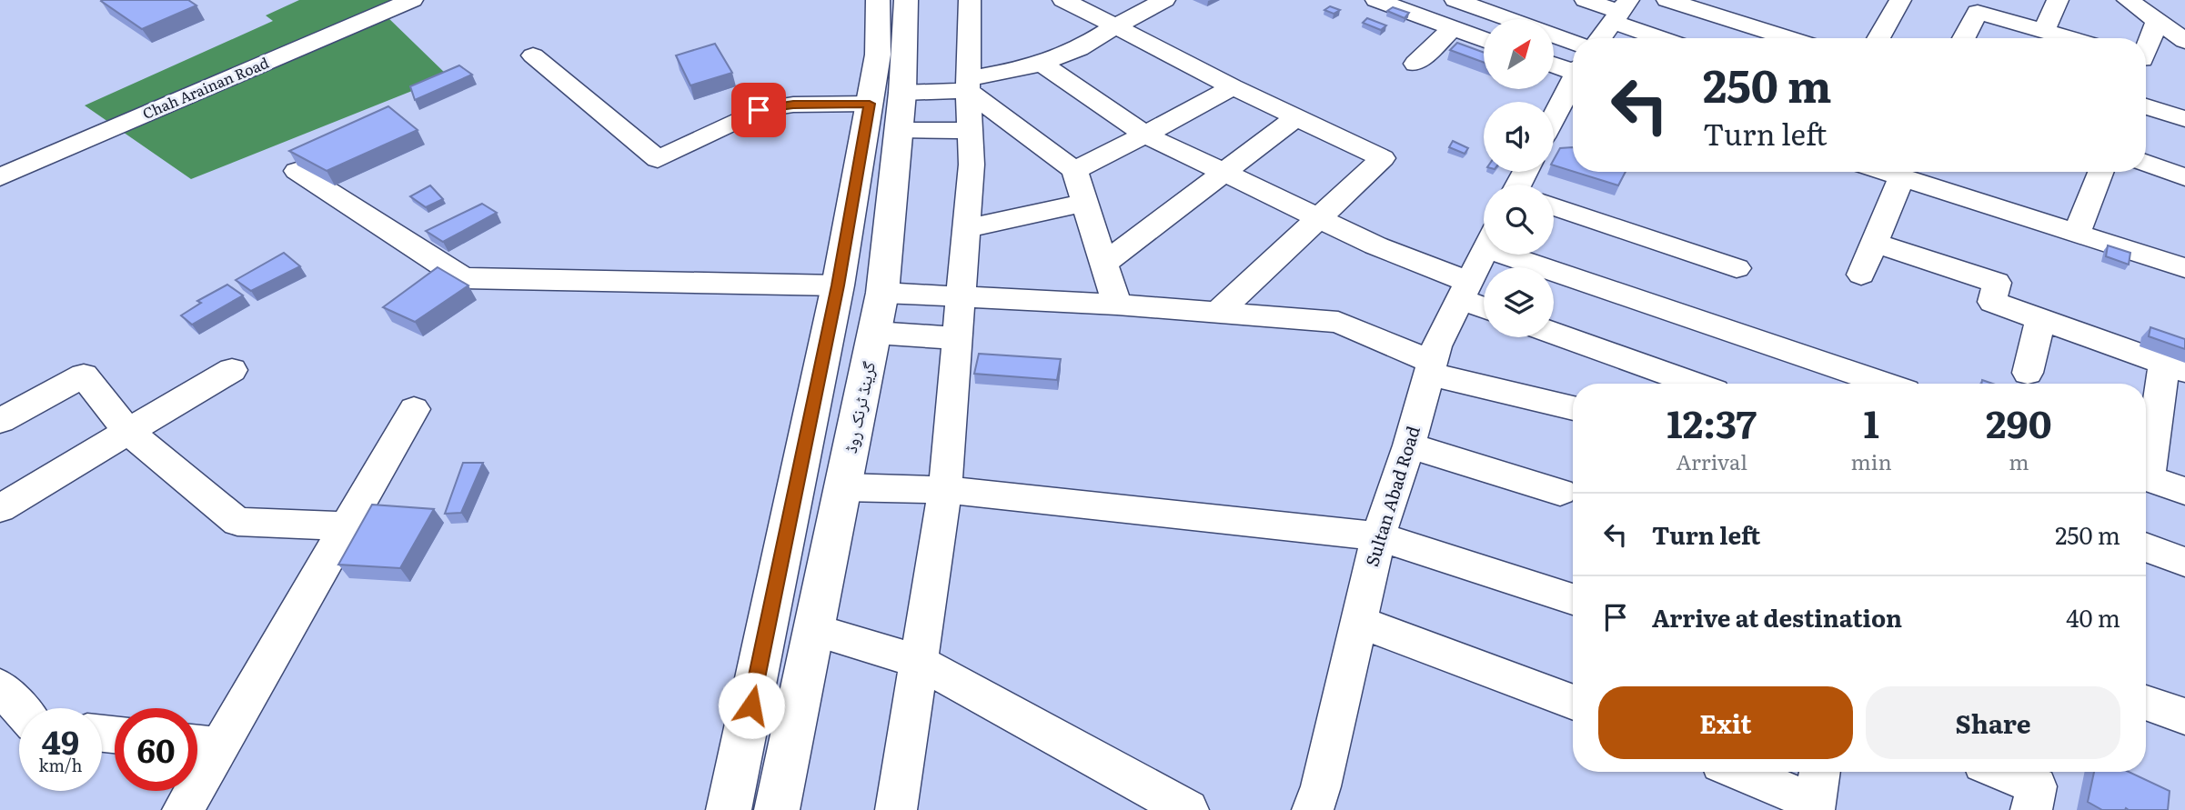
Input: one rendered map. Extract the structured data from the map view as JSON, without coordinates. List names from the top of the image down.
{
  "streets": {
    "main road": ["گرینڈ ٹرنک روڈ"],
    "street": ["Chah Arainan Road", "Sultan Abad Road"]
  },
  "north": "top right",
  "page": {
    "turn": ["250 m", "Turn left"],
    "eta": [
      "12:37",
      "Arrival",
      "1",
      "min",
      "290",
      "m"
    ],
    "list": [
      {
        "name": "Turn left",
        "value": "250 m"
      },
      {
        "name": "Arrive at destination",
        "value": "40 m"
      }
    ],
    "buttons": ["Exit", "Share"],
    "speed": "49 km/h",
    "limit": "60"
  }
}
